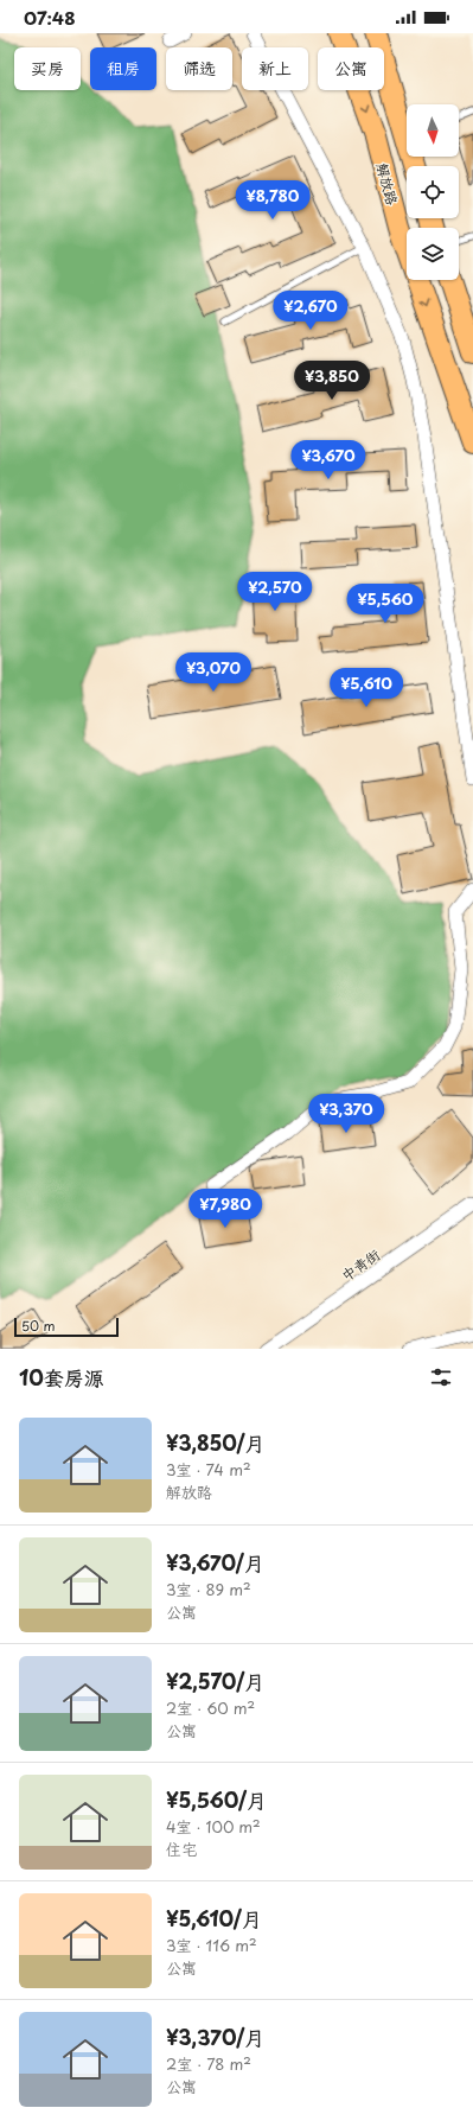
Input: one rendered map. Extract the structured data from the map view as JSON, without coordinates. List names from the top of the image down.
{
  "streets": {
    "main road": ["解放路"],
    "street": ["中青街"]
  },
  "scale_bar": "50 m",
  "north": "bottom",
  "page": {
    "status": "07:48",
    "chip": [
      "买房",
      "租房",
      "筛选",
      "新上",
      "公寓"
    ],
    "price": [
      "¥8,780",
      "¥2,670",
      "¥3,850",
      "¥3,670",
      "¥2,570",
      "¥5,560",
      "¥3,070",
      "¥5,610",
      "¥3,370",
      "¥7,980"
    ],
    "scale": "50 m",
    "heading": "10套房源",
    "list": [
      {
        "name": "¥3,850/月",
        "note": "3室 · 74 m² · 解放路"
      },
      {
        "name": "¥3,670/月",
        "note": "3室 · 89 m² · 公寓"
      },
      {
        "name": "¥2,570/月",
        "note": "2室 · 60 m² · 公寓"
      },
      {
        "name": "¥5,560/月",
        "note": "4室 · 100 m² · 住宅"
      },
      {
        "name": "¥5,610/月",
        "note": "3室 · 116 m² · 公寓"
      },
      {
        "name": "¥3,370/月",
        "note": "2室 · 78 m² · 公寓"
      }
    ]
  }
}
